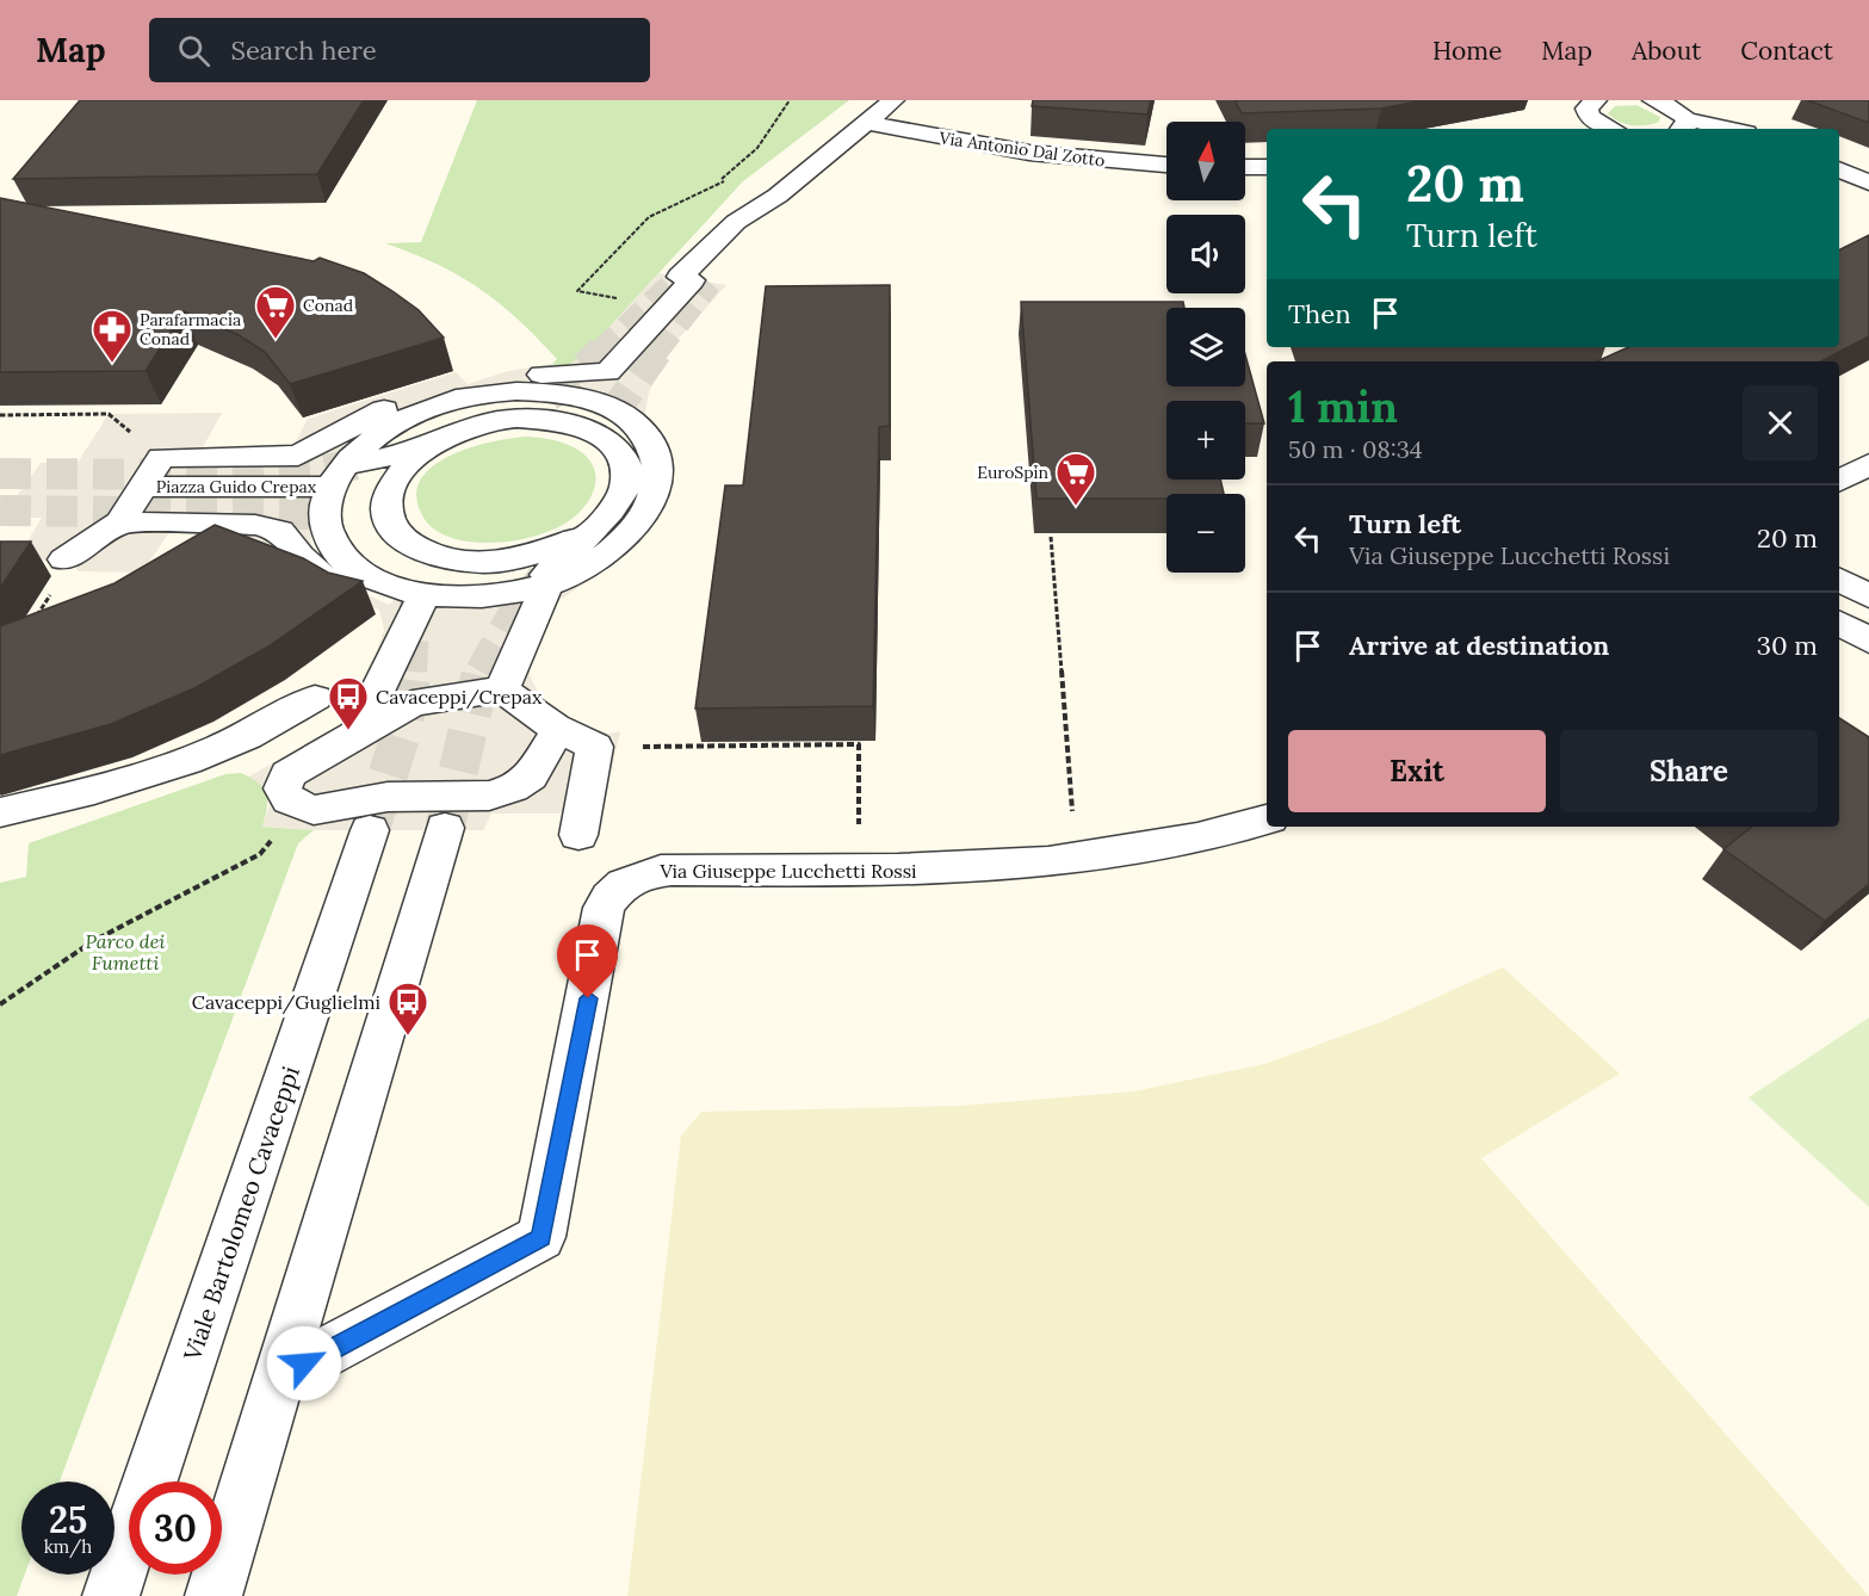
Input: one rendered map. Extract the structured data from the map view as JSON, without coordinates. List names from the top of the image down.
{
  "streets": {
    "street": [
      "Via Antonio Dal Zotto",
      "Piazza Guido Crepax",
      "Via Giuseppe Lucchetti Rossi",
      "Viale Bartolomeo Cavaceppi"
    ]
  },
  "parks": ["Parco dei Fumetti"],
  "places": {
    "supermarket": ["Conad", "EuroSpin"],
    "pharmacy": ["Parafarmacia Conad"],
    "bus stop": ["Cavaceppi/Crepax", "Cavaceppi/Guglielmi"]
  },
  "north": "top",
  "page": {
    "header": "Map",
    "search": "Search here",
    "nav": [
      "Home",
      "Map",
      "About",
      "Contact"
    ],
    "map_buttons": ["+", "−"],
    "turn": ["20 m", "Turn left"],
    "then": "Then",
    "heading": ["1 min", "50 m · 08:34"],
    "list": [
      {
        "name": "Turn left",
        "note": "Via Giuseppe Lucchetti Rossi",
        "value": "20 m"
      },
      {
        "name": "Arrive at destination",
        "value": "30 m"
      }
    ],
    "buttons": ["Exit", "Share"],
    "speed": "25 km/h",
    "limit": "30"
  }
}
